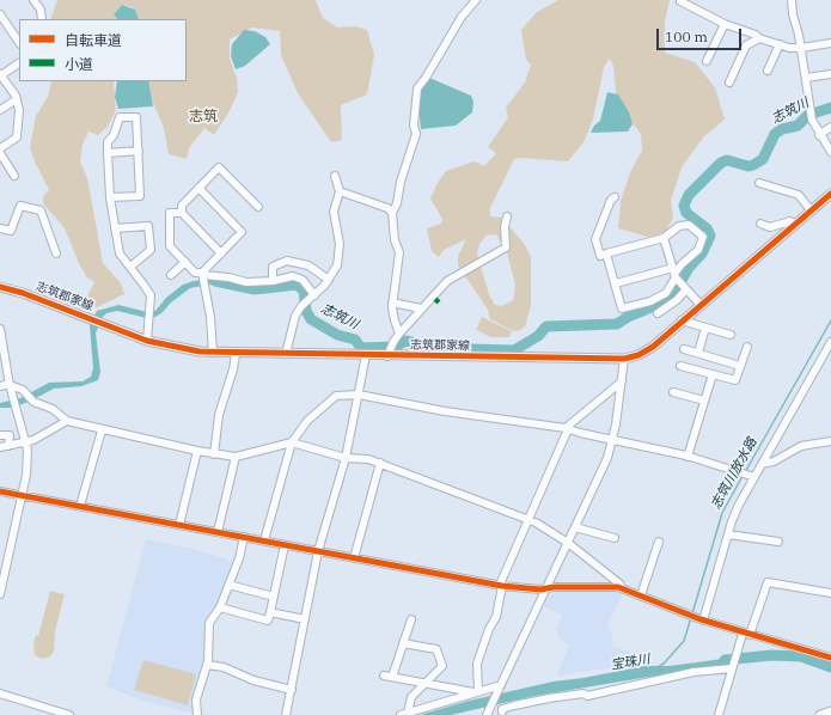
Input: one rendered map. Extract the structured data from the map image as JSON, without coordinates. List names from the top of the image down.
{
  "streets": {
    "main road": ["志筑郡家線"]
  },
  "districts": ["志筑"],
  "water": ["志筑川", "志筑川放水路", "宝珠川"],
  "legend": ["自転車道", "小道"],
  "scale_bar": "100 m"
}
